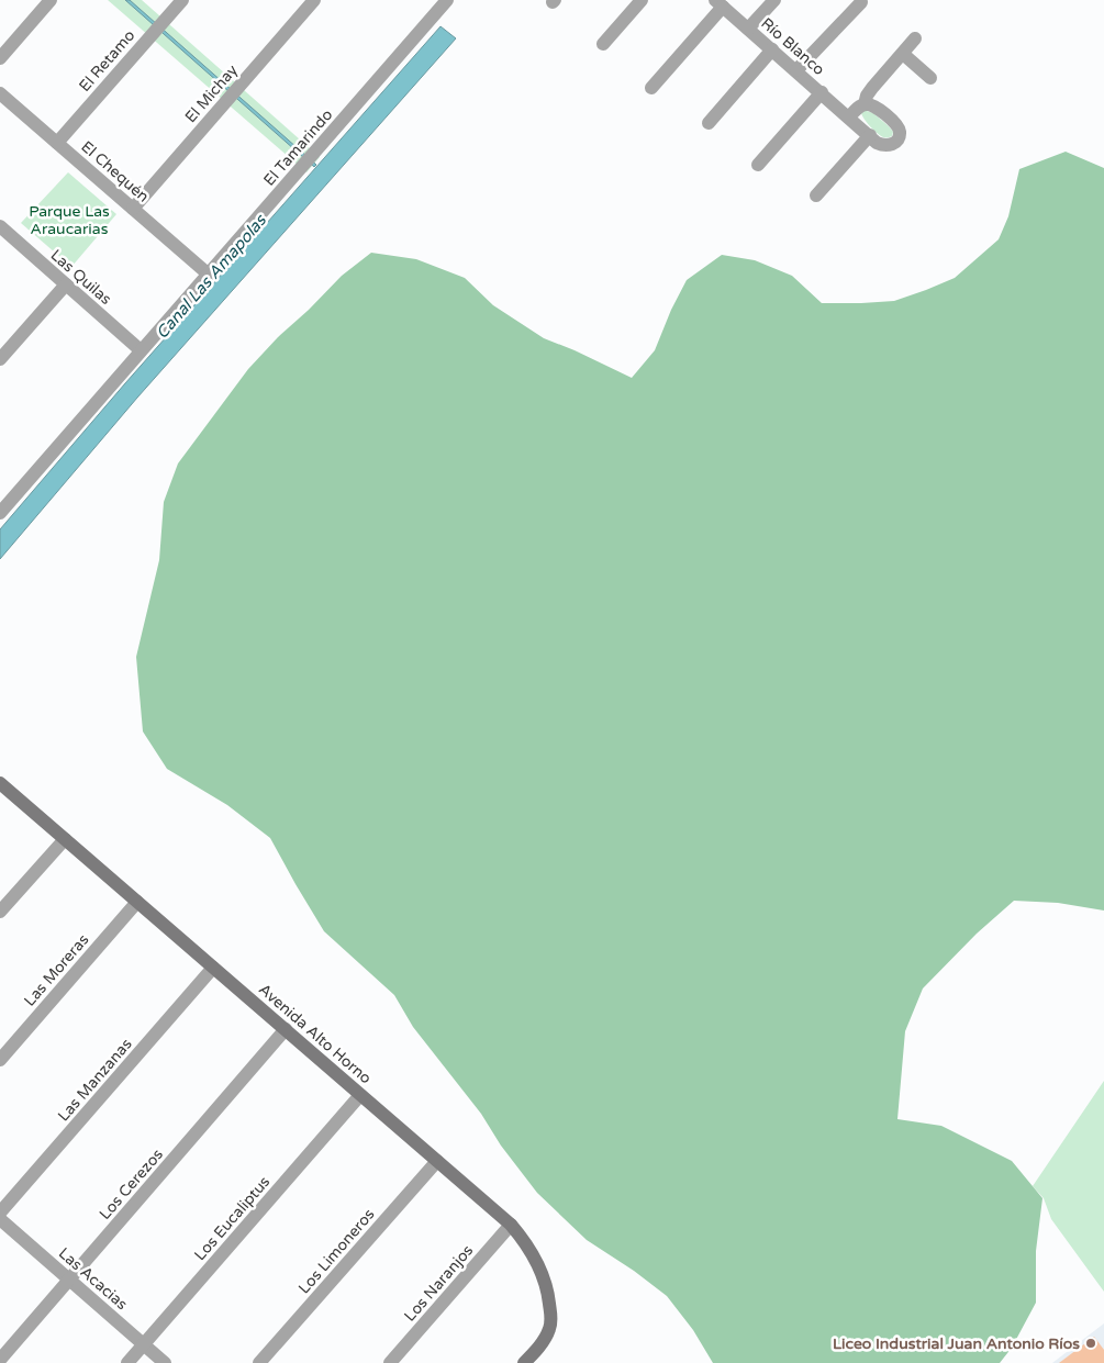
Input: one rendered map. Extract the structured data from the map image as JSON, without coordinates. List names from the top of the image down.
{
  "streets": {
    "street": [
      "Río Blanco",
      "El Retamo",
      "El Michay",
      "El Tamarindo",
      "El Chequén",
      "Las Quilas",
      "Las Moreras",
      "Avenida Alto Horno",
      "Las Manzanas",
      "Los Cerezos",
      "Los Eucaliptus",
      "Los Limoneros",
      "Las Acacias",
      "Los Naranjos"
    ]
  },
  "crossings": [
    ["El Retamo", "El Chequén"],
    ["El Michay", "El Chequén"],
    ["El Tamarindo", "El Chequén"],
    ["El Tamarindo", "Las Quilas"],
    ["Las Moreras", "Avenida Alto Horno"],
    ["Avenida Alto Horno", "Las Manzanas"],
    ["Avenida Alto Horno", "Los Cerezos"],
    ["Avenida Alto Horno", "Los Eucaliptus"],
    ["Avenida Alto Horno", "Los Limoneros"],
    ["Avenida Alto Horno", "Los Naranjos"],
    ["Los Cerezos", "Las Acacias"],
    ["Los Eucaliptus", "Las Acacias"]
  ],
  "water": ["Canal Las Amapolas"],
  "parks": ["Parque Las Araucarias"],
  "places": ["Liceo Industrial Juan Antonio Ríos"]
}
